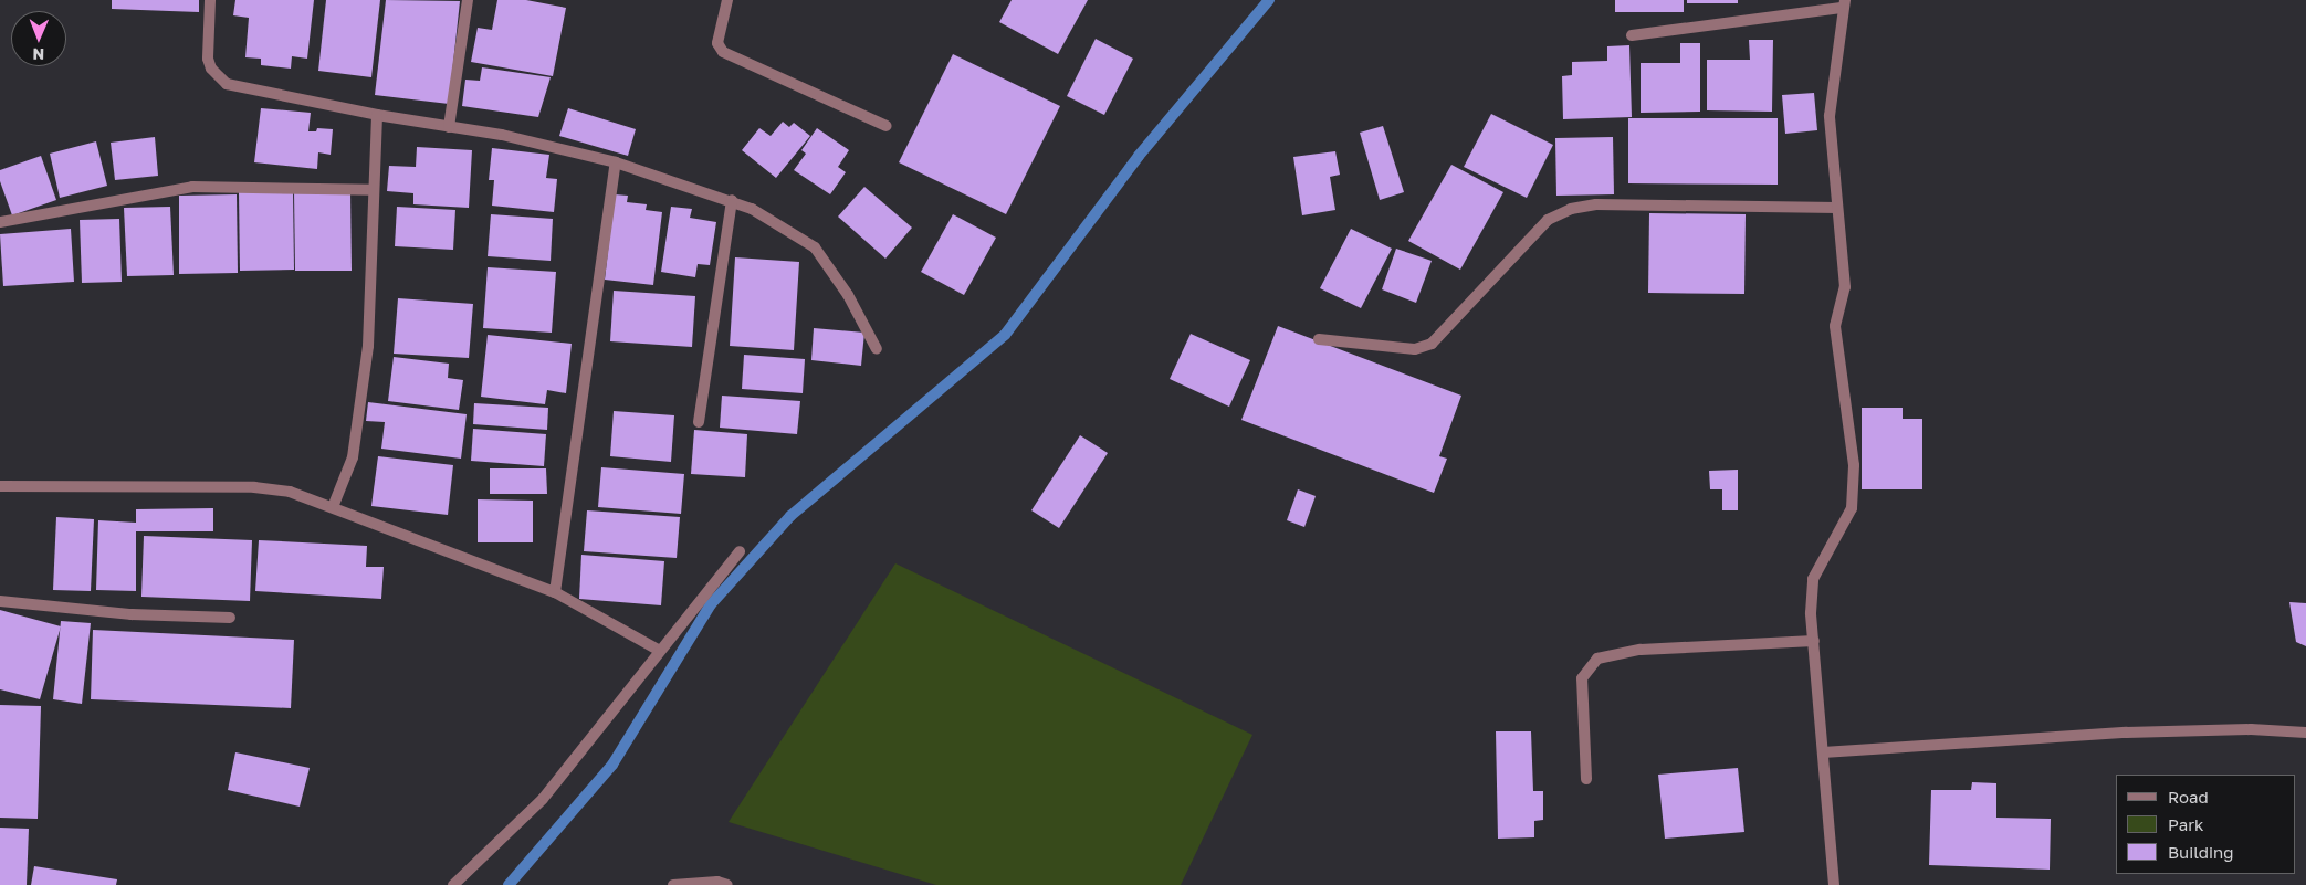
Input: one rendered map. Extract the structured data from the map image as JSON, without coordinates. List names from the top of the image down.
{
  "legend": ["Road", "Park", "Building"],
  "north": "bottom"
}
